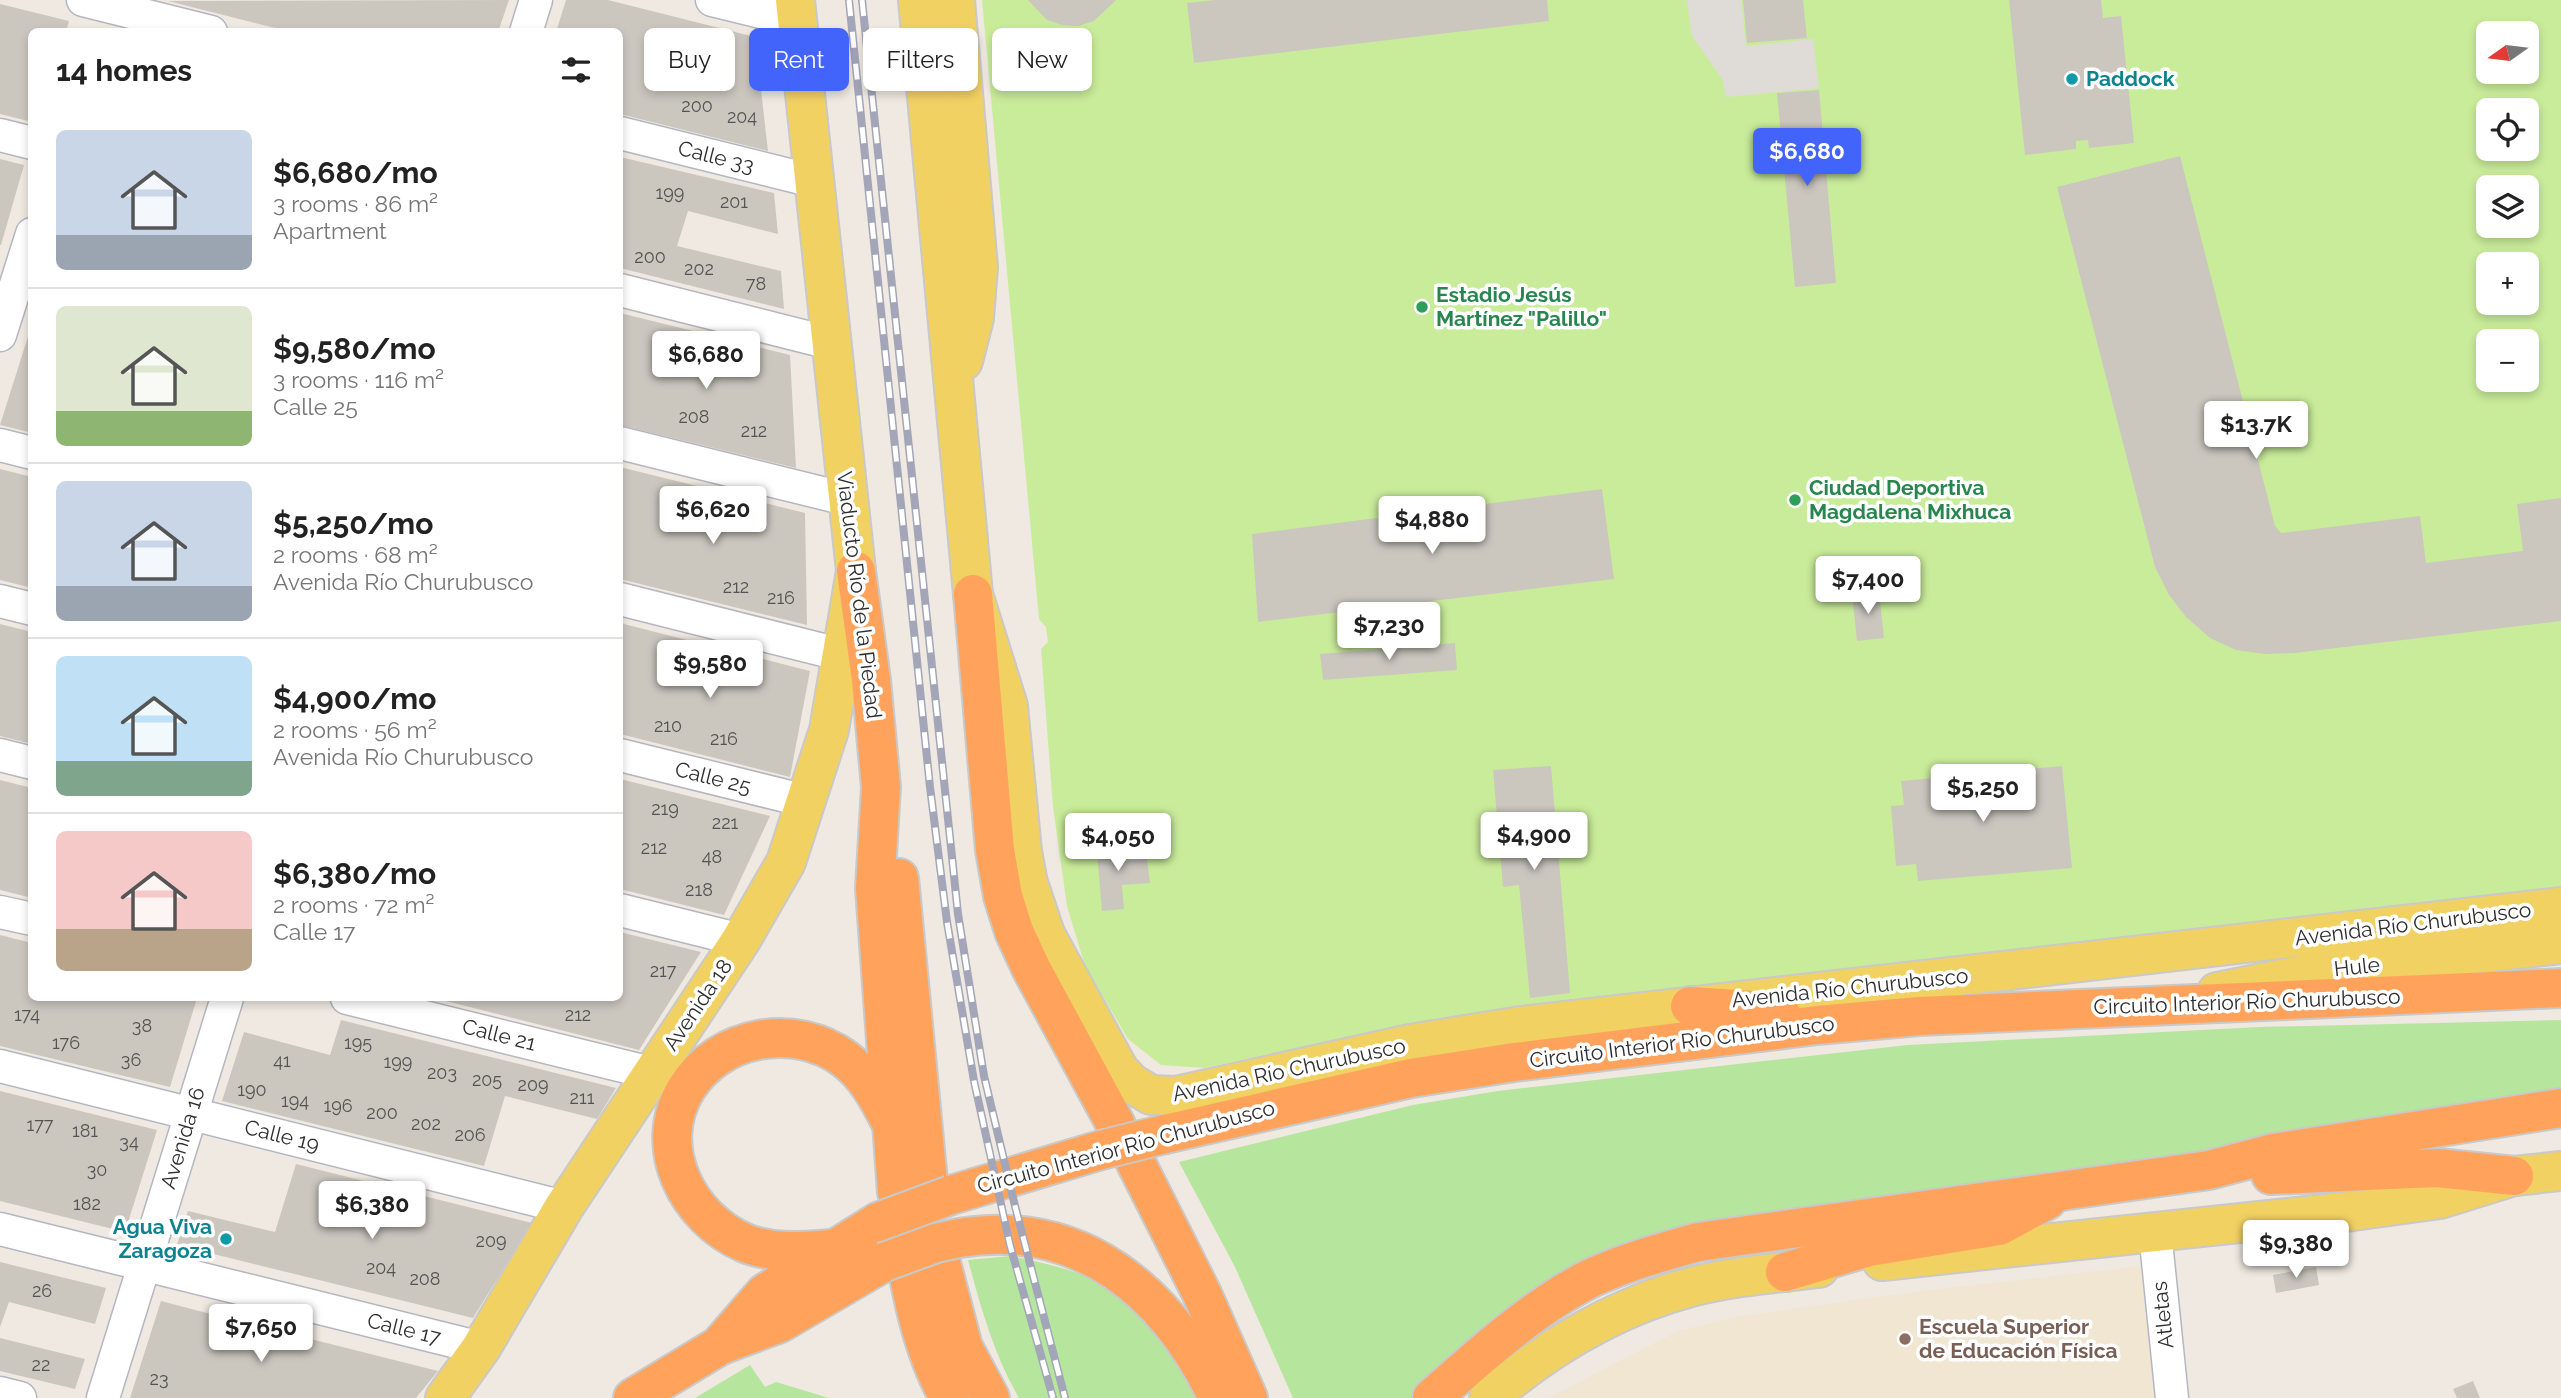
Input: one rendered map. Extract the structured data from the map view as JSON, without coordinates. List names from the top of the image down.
{
  "streets": {
    "highway": ["Viaducto Río de la Piedad", "Circuito Interior Río Churubusco"],
    "main road": ["Avenida Río Churubusco", "Hule", "Avenida 18"],
    "street": [
      "Calle 33",
      "Calle 25",
      "Calle 21",
      "Calle 19",
      "Avenida 16",
      "Atletas",
      "Calle 17"
    ]
  },
  "crossings": [
    ["Calle 33", "Viaducto Río de la Piedad"],
    ["Viaducto Río de la Piedad", "Circuito Interior Río Churubusco"],
    ["Viaducto Río de la Piedad", "Avenida 18"],
    ["Calle 25", "Avenida 18"],
    ["Hule", "Circuito Interior Río Churubusco"],
    ["Avenida 18", "Calle 21"],
    ["Avenida 18", "Calle 19"],
    ["Avenida 18", "Calle 17"],
    ["Calle 19", "Avenida 16"],
    ["Avenida 16", "Calle 17"]
  ],
  "places": [
    "Paddock",
    "Estadio Jesús Martínez \"Palillo\"",
    "Ciudad Deportiva Magdalena Mixhuca",
    "Agua Viva Zaragoza",
    "Escuela Superior de Educación Física"
  ],
  "house_numbers": [
    "200",
    "204",
    "199",
    "201",
    "200",
    "202",
    "78",
    "208",
    "212",
    "212",
    "216",
    "210",
    "216",
    "219",
    "221",
    "212",
    "48",
    "218",
    "217",
    "174",
    "212",
    "38",
    "176",
    "195",
    "36",
    "41",
    "199",
    "203",
    "205",
    "209",
    "190",
    "211",
    "194",
    "196",
    "200",
    "202",
    "177",
    "181",
    "206",
    "34",
    "30",
    "182",
    "209",
    "204",
    "208",
    "26",
    "22",
    "23"
  ],
  "north": "left",
  "page": {
    "map_buttons": ["+", "−"],
    "chip": [
      "Buy",
      "Rent",
      "Filters",
      "New"
    ],
    "heading": "14 homes",
    "list": [
      {
        "name": "$6,680/mo",
        "note": "3 rooms · 86 m² · Apartment"
      },
      {
        "name": "$9,580/mo",
        "note": "3 rooms · 116 m² · Calle 25"
      },
      {
        "name": "$5,250/mo",
        "note": "2 rooms · 68 m² · Avenida Río Churubusco"
      },
      {
        "name": "$4,900/mo",
        "note": "2 rooms · 56 m² · Avenida Río Churubusco"
      },
      {
        "name": "$6,380/mo",
        "note": "2 rooms · 72 m² · Calle 17"
      }
    ],
    "price": [
      "$6,680",
      "$6,680",
      "$13.7K",
      "$6,620",
      "$4,880",
      "$7,400",
      "$7,230",
      "$9,580",
      "$5,250",
      "$4,900",
      "$4,050",
      "$6,380",
      "$9,380",
      "$7,650"
    ]
  }
}
